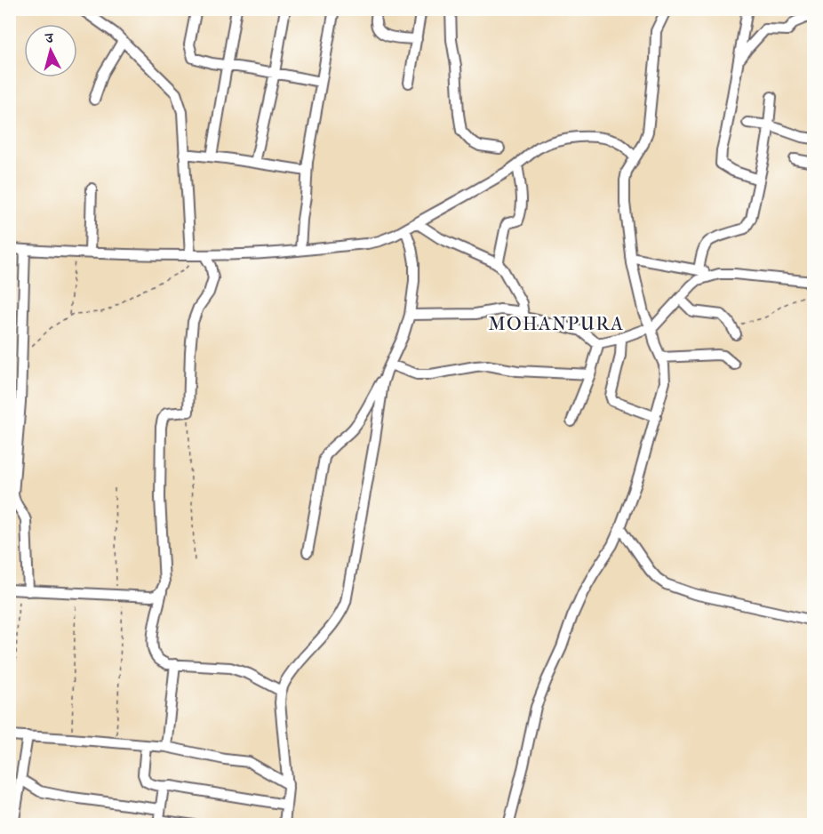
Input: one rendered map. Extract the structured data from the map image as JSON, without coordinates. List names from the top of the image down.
{
  "districts": ["MOHANPURA"],
  "north": "top"
}
